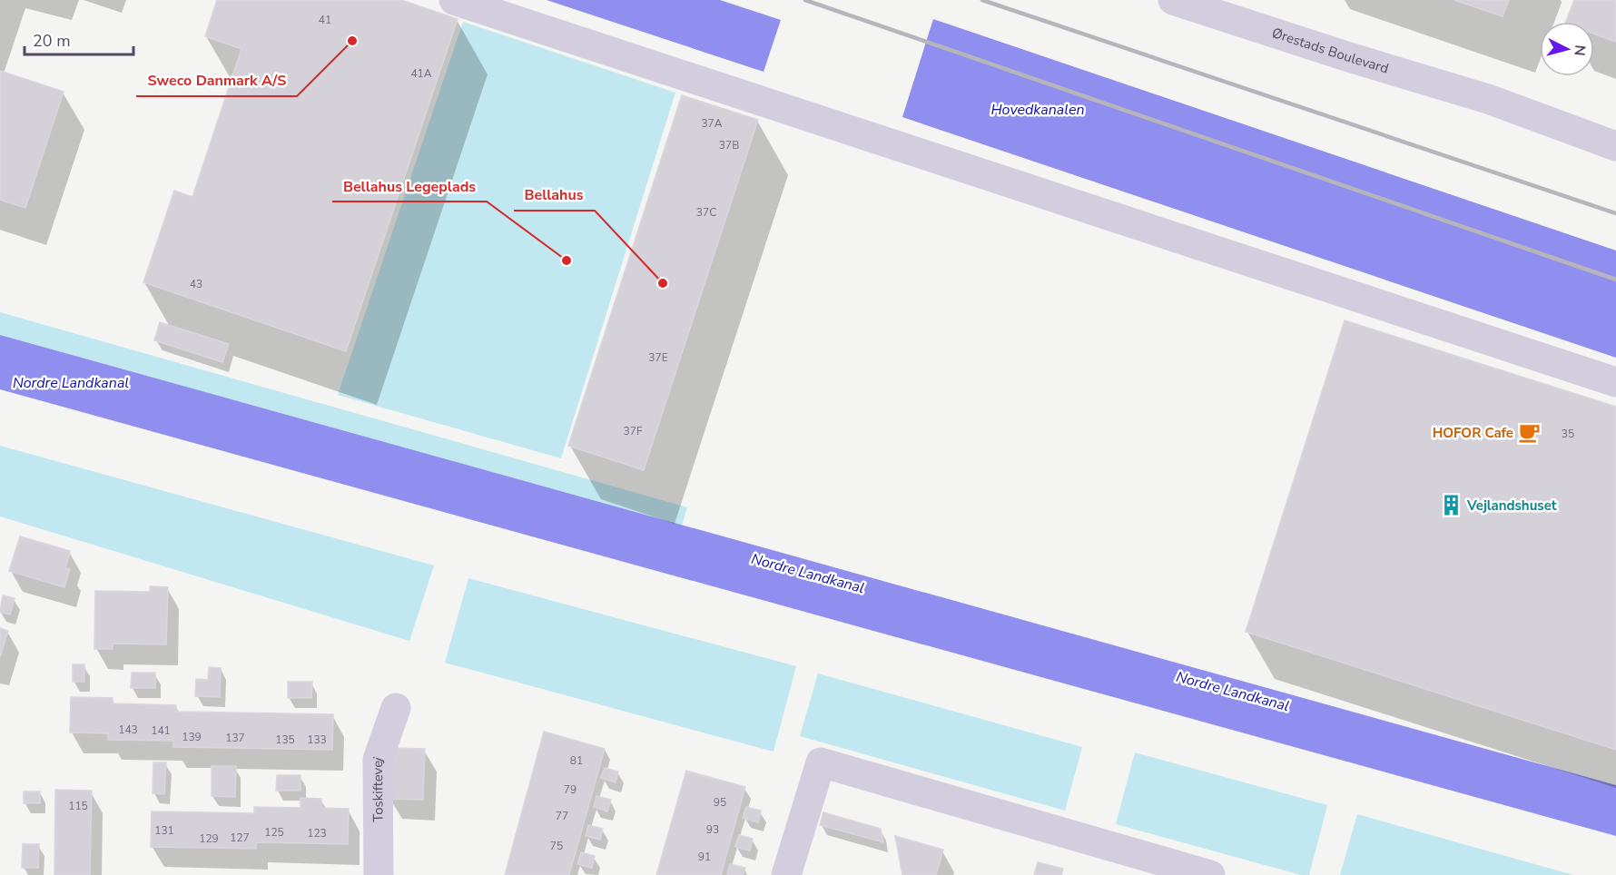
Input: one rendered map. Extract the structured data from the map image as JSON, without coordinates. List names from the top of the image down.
{
  "streets": {
    "street": ["Ørestads Boulevard", "Toskiftevej"]
  },
  "water": ["Hovedkanalen", "Nordre Landkanal"],
  "places": {
    "other": ["Sweco Danmark A/S", "Bellahus Legeplads", "Bellahus"],
    "cafe": ["HOFOR Cafe"],
    "building": ["Vejlandshuset"]
  },
  "house_numbers": [
    "41",
    "41A",
    "37A",
    "37B",
    "37C",
    "43",
    "37E",
    "37F",
    "35",
    "143",
    "141",
    "139",
    "137",
    "135",
    "133",
    "81",
    "79",
    "95",
    "115",
    "77",
    "93",
    "131",
    "125",
    "123",
    "127",
    "129",
    "75",
    "91"
  ],
  "scale_bar": "20 m",
  "north": "right"
}
